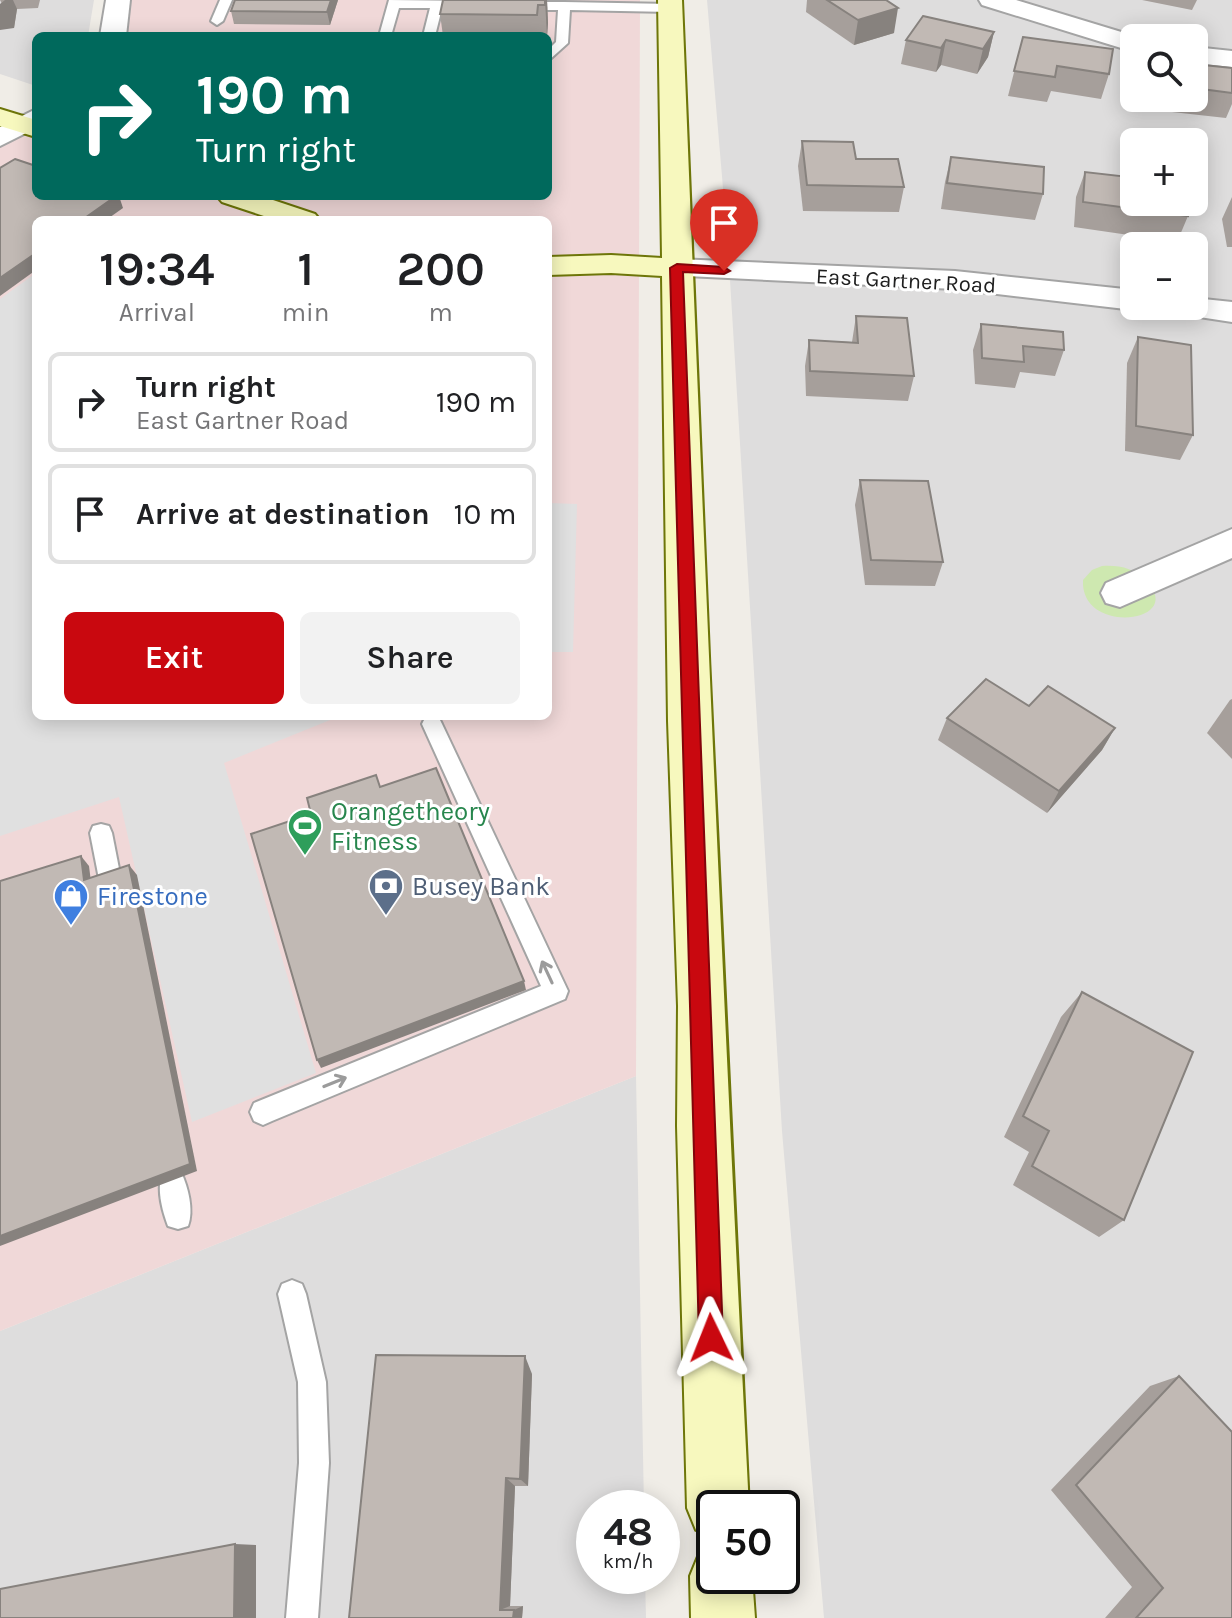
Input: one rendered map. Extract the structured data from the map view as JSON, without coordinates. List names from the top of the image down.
{
  "streets": {
    "street": ["East Gartner Road"]
  },
  "places": {
    "sports": ["Orangetheory Fitness"],
    "bank": ["Busey Bank"],
    "shop": ["Firestone"]
  },
  "page": {
    "map_buttons": ["+", "−"],
    "turn": ["190 m", "Turn right"],
    "eta": [
      "19:34",
      "Arrival",
      "1",
      "min",
      "200",
      "m"
    ],
    "list": [
      {
        "name": "Turn right",
        "note": "East Gartner Road",
        "value": "190 m"
      },
      {
        "name": "Arrive at destination",
        "value": "10 m"
      }
    ],
    "buttons": ["Exit", "Share"],
    "speed": "48 km/h",
    "limit": "50"
  }
}
